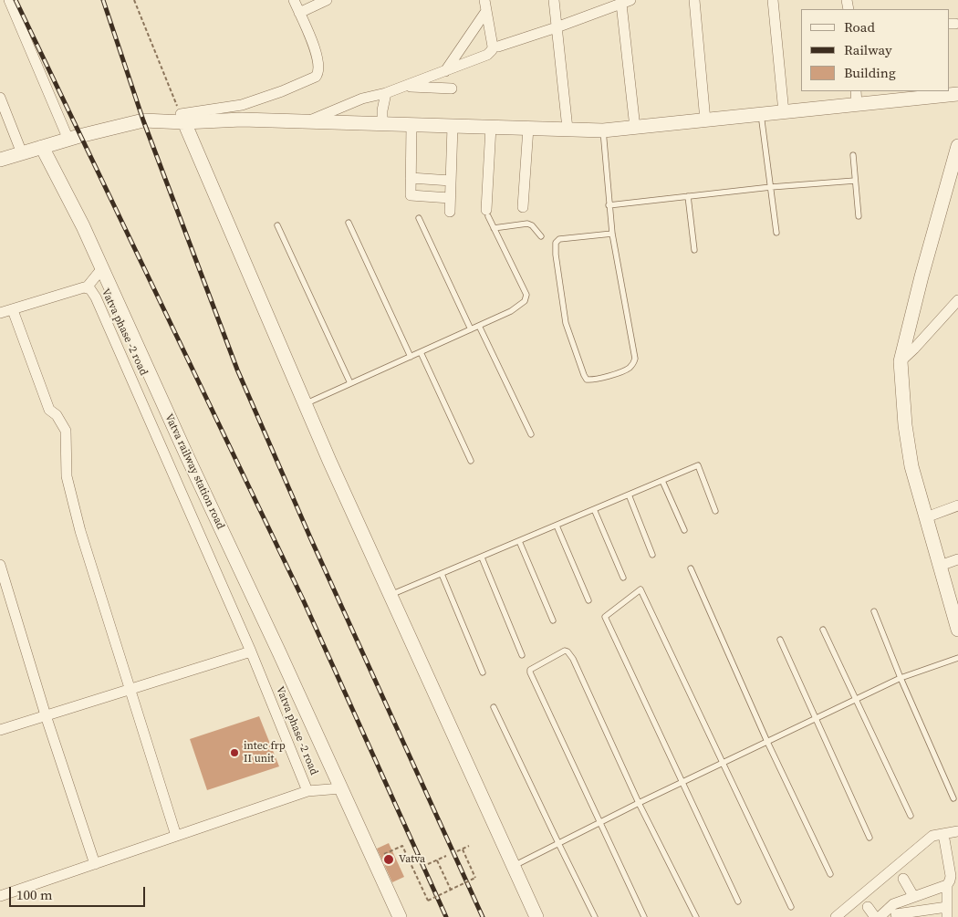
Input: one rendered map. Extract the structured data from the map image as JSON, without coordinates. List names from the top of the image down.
{
  "streets": {
    "street": ["Vatva phase -2 road", "Vatva railway station road"]
  },
  "places": ["intec frp II unit", "Vatva"],
  "legend": ["Road", "Railway", "Building"],
  "scale_bar": "100 m"
}
